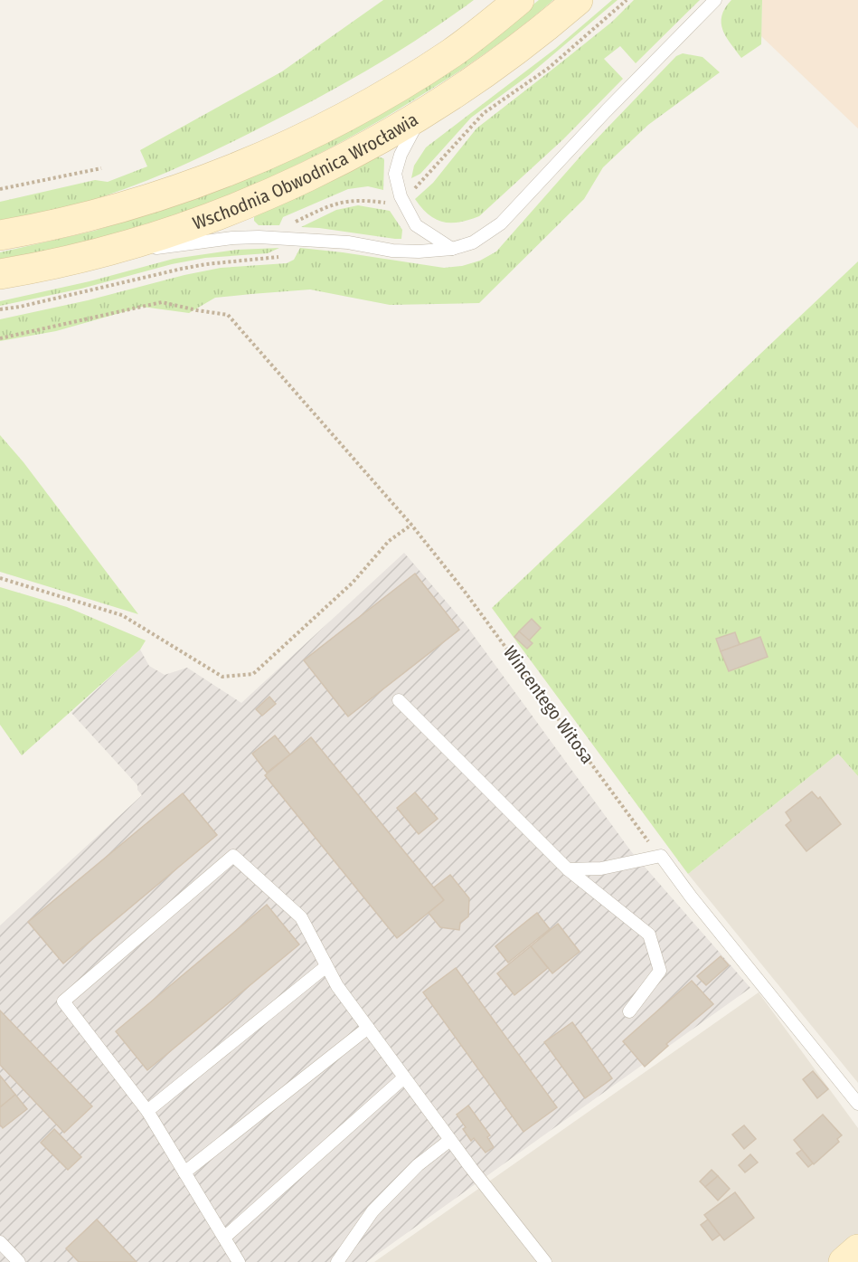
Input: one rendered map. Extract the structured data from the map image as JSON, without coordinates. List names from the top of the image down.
{
  "streets": {
    "main road": ["Wschodnia Obwodnica Wrocławia"],
    "path": ["Wincentego Witosa"]
  }
}
